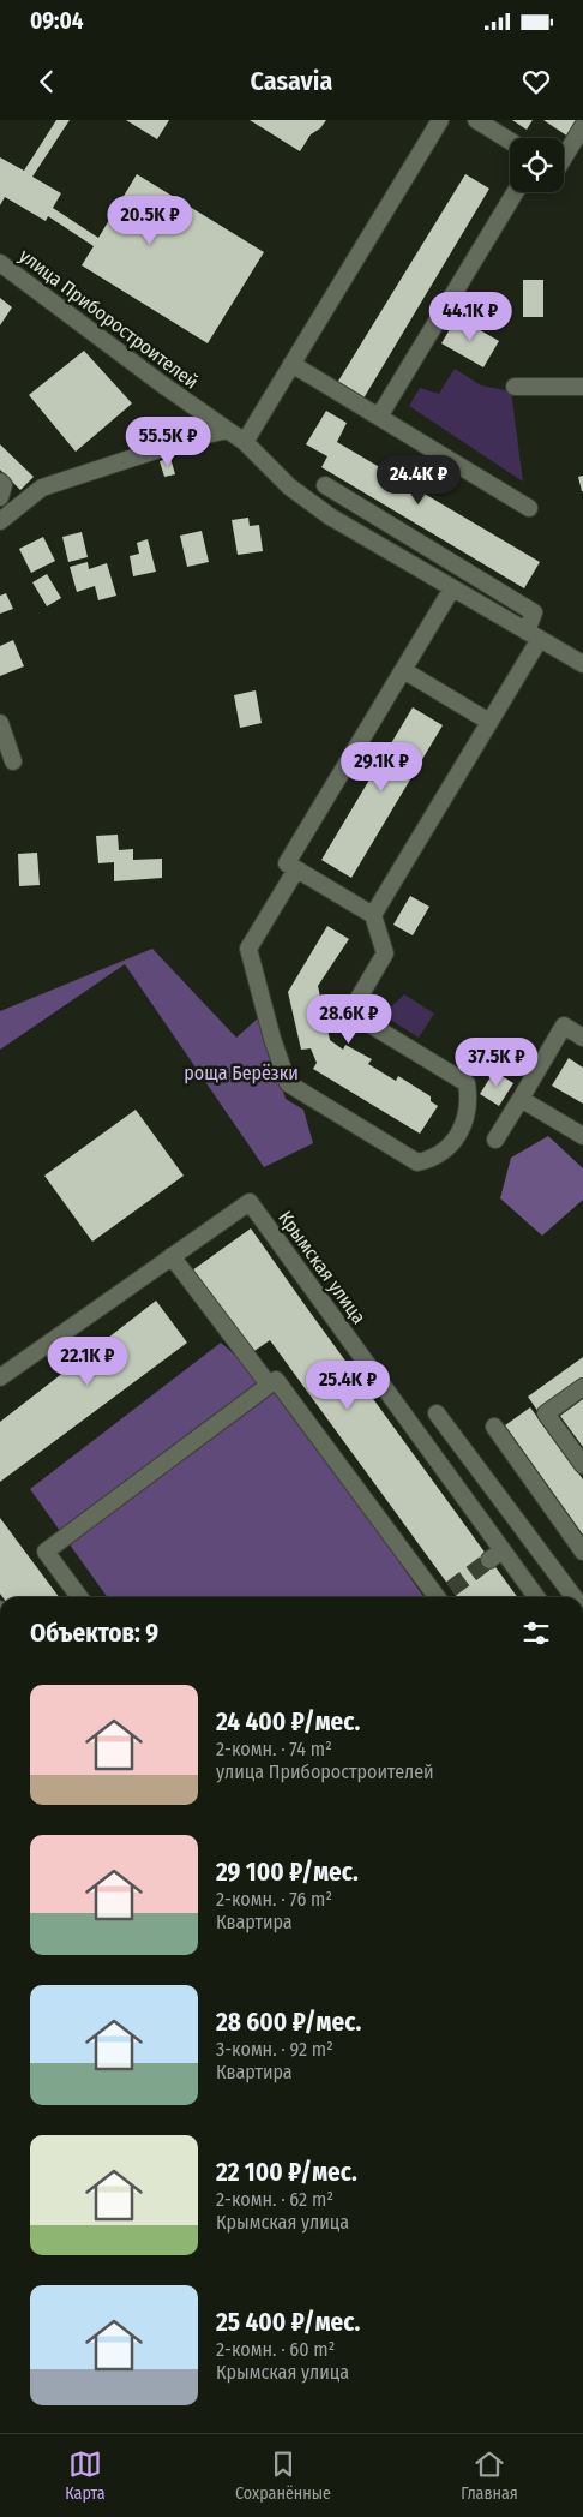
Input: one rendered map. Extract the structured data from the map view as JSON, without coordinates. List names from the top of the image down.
{
  "streets": {
    "street": ["улица Приборостроителей", "Крымская улица"]
  },
  "parks": ["роща Берёзки"],
  "page": {
    "status": "09:04",
    "header": "Casavia",
    "price": [
      "20.5K ₽",
      "44.1K ₽",
      "55.5K ₽",
      "24.4K ₽",
      "29.1K ₽",
      "28.6K ₽",
      "37.5K ₽",
      "22.1K ₽",
      "25.4K ₽"
    ],
    "heading": "Объектов: 9",
    "list": [
      {
        "name": "24 400 ₽/мес.",
        "note": "2-комн. · 74 m² · улица Приборостроителей"
      },
      {
        "name": "29 100 ₽/мес.",
        "note": "2-комн. · 76 m² · Квартира"
      },
      {
        "name": "28 600 ₽/мес.",
        "note": "3-комн. · 92 m² · Квартира"
      },
      {
        "name": "22 100 ₽/мес.",
        "note": "2-комн. · 62 m² · Крымская улица"
      },
      {
        "name": "25 400 ₽/мес.",
        "note": "2-комн. · 60 m² · Крымская улица"
      }
    ],
    "tabs": ["Карта", "Сохранённые", "Главная"]
  }
}
